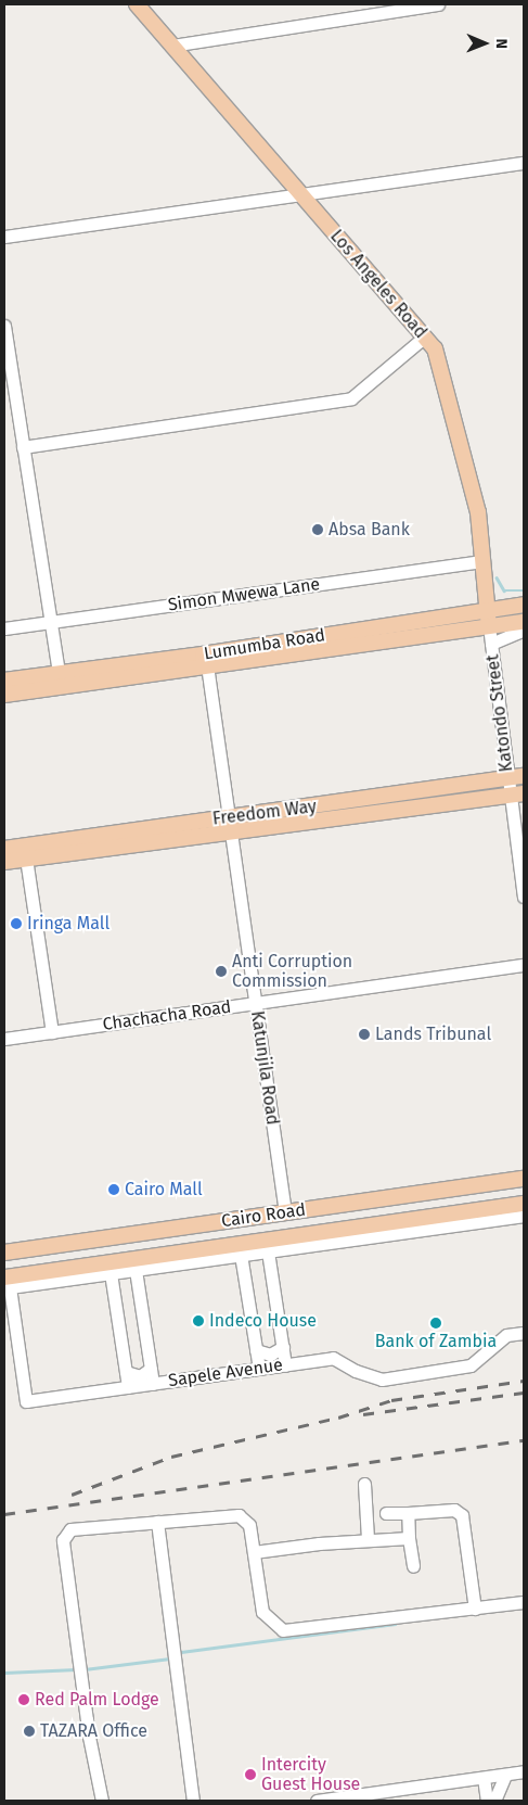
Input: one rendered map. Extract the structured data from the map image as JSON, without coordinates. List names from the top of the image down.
{
  "streets": {
    "main road": [
      "Los Angeles Road",
      "Lumumba Road",
      "Freedom Way",
      "Cairo Road"
    ],
    "street": [
      "Simon Mwewa Lane",
      "Katondo Street",
      "Chachacha Road",
      "Katunjila Road",
      "Sapele Avenue"
    ]
  },
  "crossings": [
    ["Los Angeles Road", "Simon Mwewa Lane"],
    ["Los Angeles Road", "Lumumba Road"],
    ["Los Angeles Road", "Katondo Street"],
    ["Lumumba Road", "Katondo Street"],
    ["Lumumba Road", "Katunjila Road"],
    ["Katondo Street", "Freedom Way"],
    ["Freedom Way", "Katunjila Road"],
    ["Chachacha Road", "Katunjila Road"],
    ["Katunjila Road", "Cairo Road"],
    ["Cairo Road", "Sapele Avenue"]
  ],
  "places": [
    "Absa Bank",
    "Iringa Mall",
    "Anti Corruption Commission",
    "Lands Tribunal",
    "Cairo Mall",
    "Indeco House",
    "Bank of Zambia",
    "Red Palm Lodge",
    "TAZARA Office",
    "Intercity Guest House"
  ],
  "north": "right"
}
